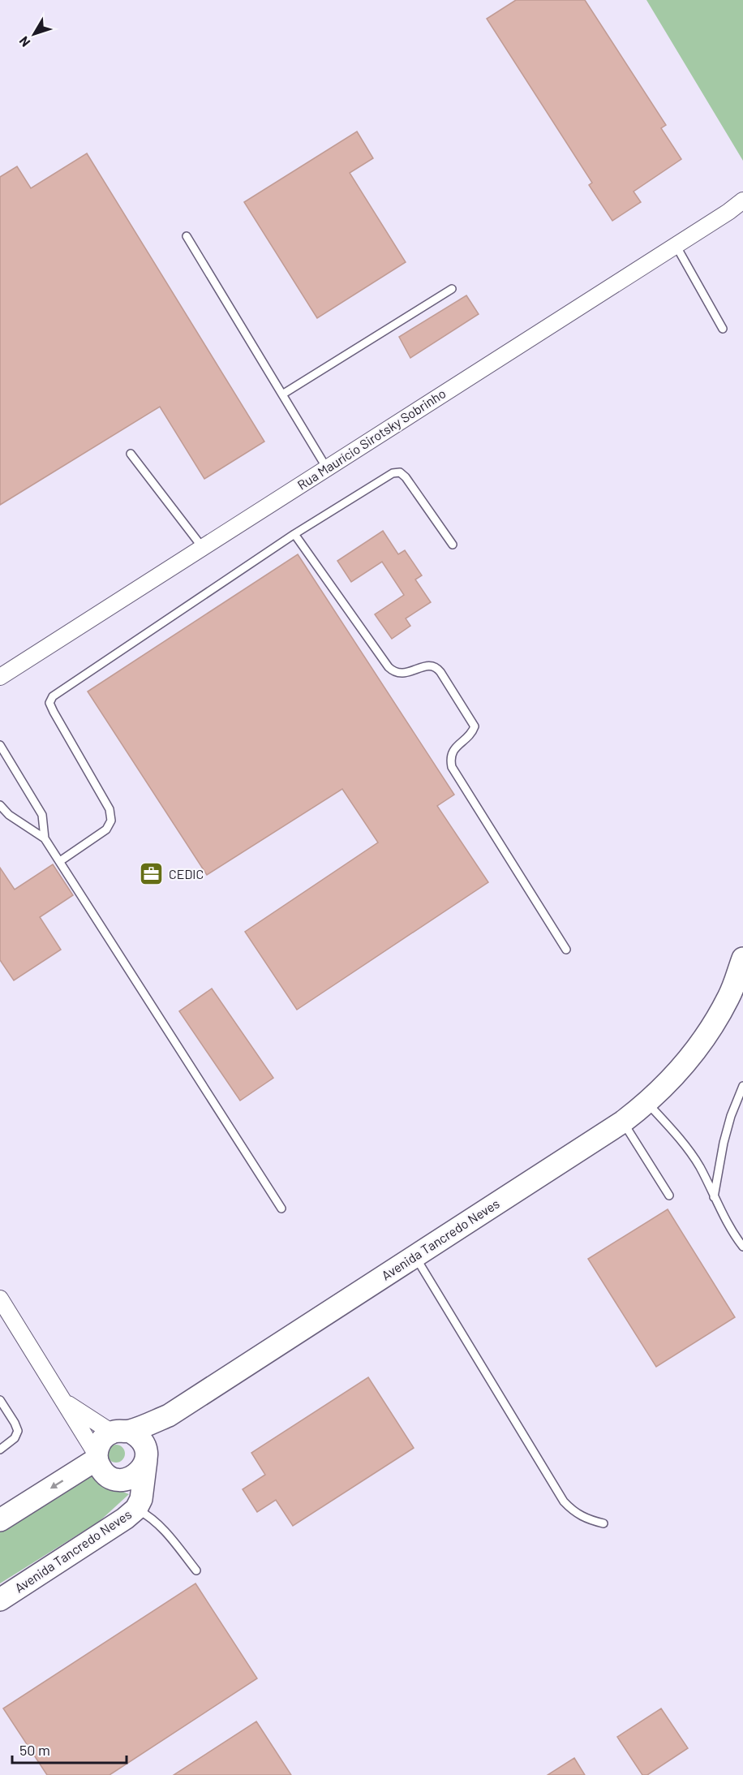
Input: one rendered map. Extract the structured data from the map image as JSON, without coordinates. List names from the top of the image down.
{
  "streets": {
    "main road": ["Avenida Tancredo Neves"],
    "street": ["Rua Maurício Sirotsky Sobrinho"]
  },
  "places": {
    "office": ["CEDIC"]
  },
  "scale_bar": "50 m",
  "north": "bottom left"
}
